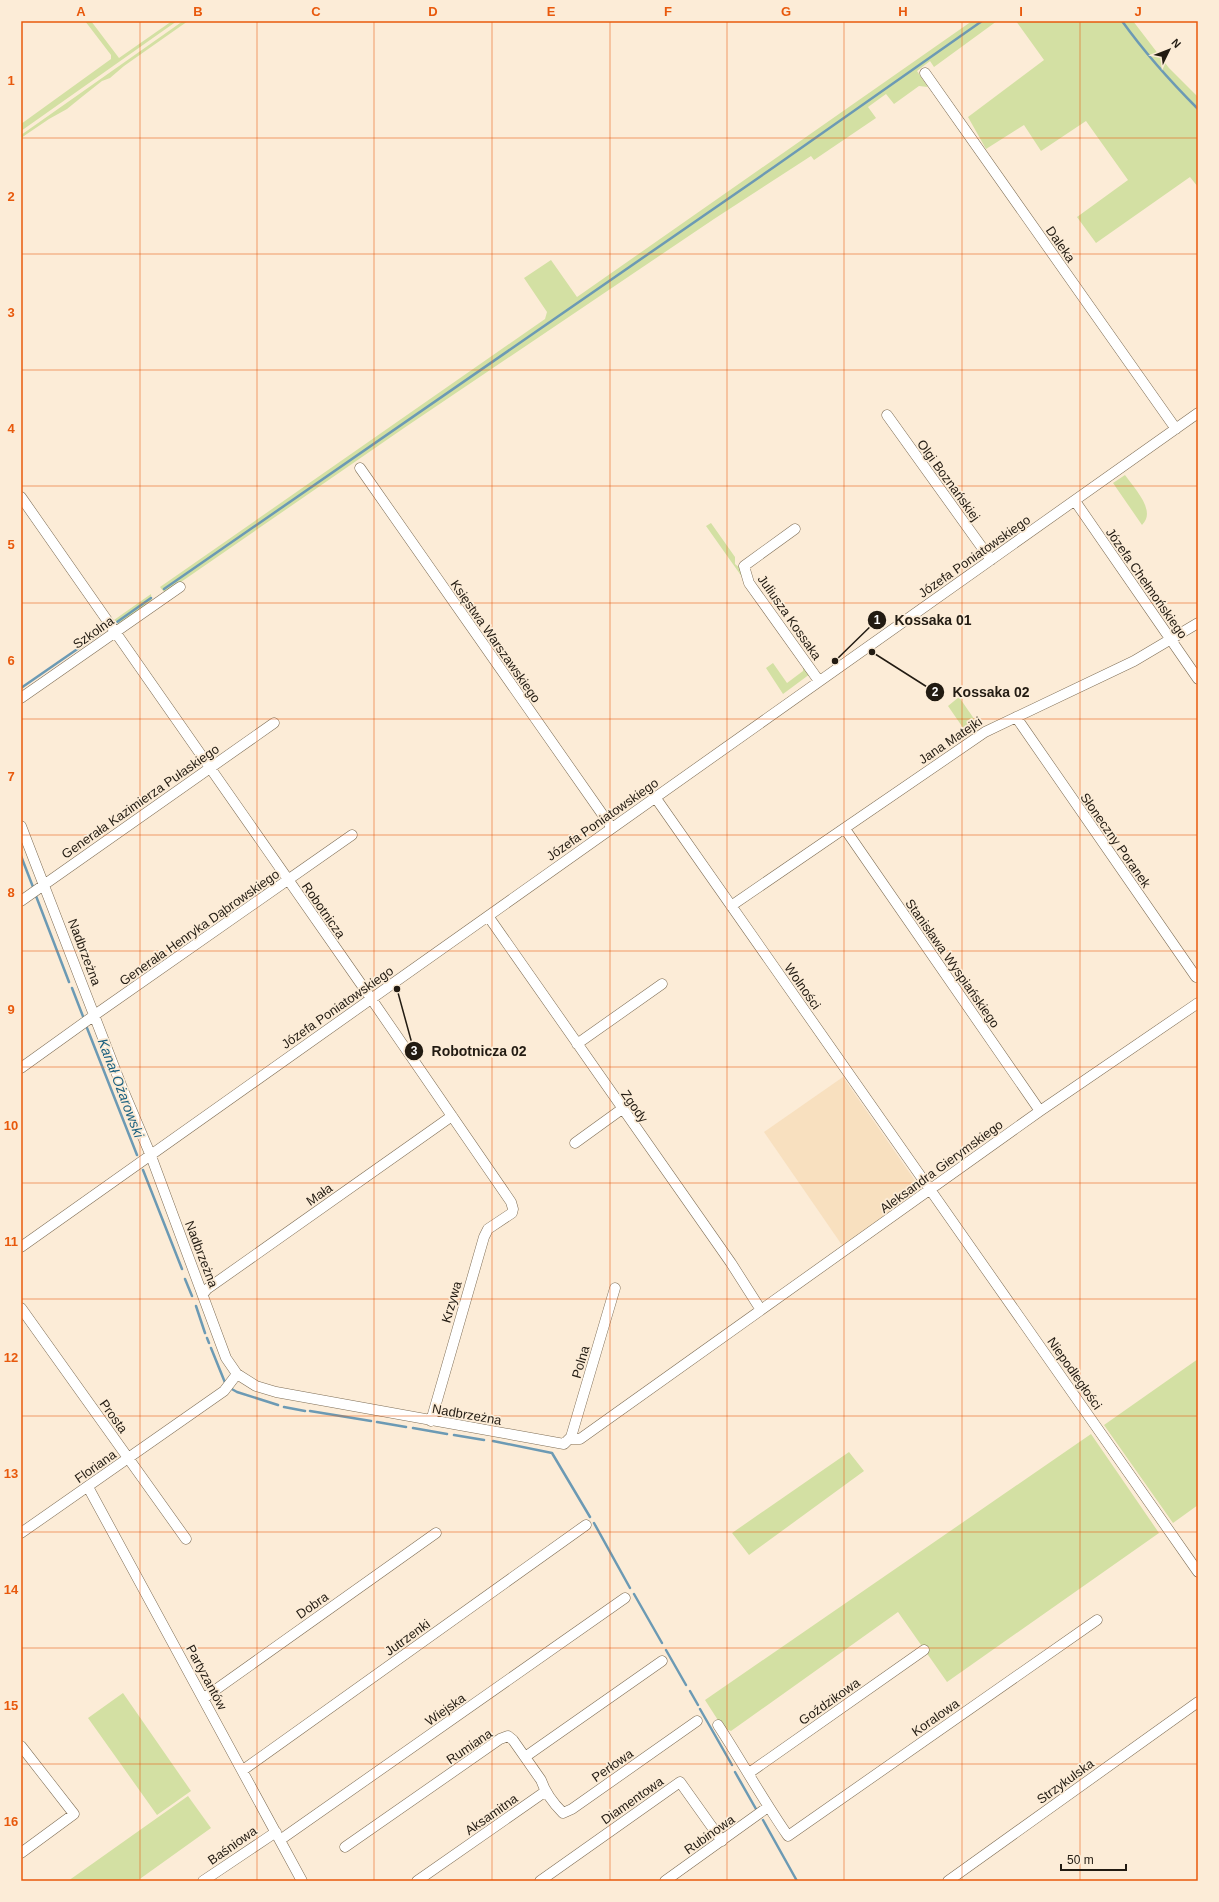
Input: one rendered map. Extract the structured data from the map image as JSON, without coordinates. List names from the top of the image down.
{
  "streets": {
    "street": [
      "Daleka",
      "Olgi Boznańskiej",
      "Józefa Poniatowskiego",
      "Józefa Chełmońskiego",
      "Juliusza Kossaka",
      "Szkolna",
      "Księstwa Warszawskiego",
      "Jana Matejki",
      "Generała Kazimierza Pułaskiego",
      "Słoneczny Poranek",
      "Robotnicza",
      "Generała Henryka Dąbrowskiego",
      "Nadbrzeżna",
      "Stanisława Wyspiańskiego",
      "Wolności",
      "Zgody",
      "Aleksandra Gierymskiego",
      "Mała",
      "Krzywa",
      "Polna",
      "Niepodległości",
      "Prosta",
      "Floriana",
      "Dobra",
      "Jutrzenki",
      "Partyzantów",
      "Goździkowa",
      "Wiejska",
      "Koralowa",
      "Rumiana",
      "Perłowa",
      "Strzykulska",
      "Diamentowa",
      "Aksamitna",
      "Rubinowa",
      "Baśniowa"
    ]
  },
  "crossings": [
    ["Daleka", "Józefa Poniatowskiego"],
    ["Olgi Boznańskiej", "Józefa Poniatowskiego"],
    ["Józefa Poniatowskiego", "Józefa Chełmońskiego"],
    ["Józefa Poniatowskiego", "Juliusza Kossaka"],
    ["Józefa Poniatowskiego", "Księstwa Warszawskiego"],
    ["Józefa Poniatowskiego", "Robotnicza"],
    ["Józefa Poniatowskiego", "Nadbrzeżna"],
    ["Józefa Poniatowskiego", "Wolności"],
    ["Józefa Poniatowskiego", "Zgody"],
    ["Józefa Chełmońskiego", "Jana Matejki"],
    ["Szkolna", "Robotnicza"],
    ["Jana Matejki", "Słoneczny Poranek"],
    ["Jana Matejki", "Stanisława Wyspiańskiego"],
    ["Jana Matejki", "Wolności"],
    ["Generała Kazimierza Pułaskiego", "Robotnicza"],
    ["Generała Kazimierza Pułaskiego", "Nadbrzeżna"],
    ["Robotnicza", "Generała Henryka Dąbrowskiego"],
    ["Robotnicza", "Mała"],
    ["Robotnicza", "Krzywa"],
    ["Generała Henryka Dąbrowskiego", "Nadbrzeżna"],
    ["Nadbrzeżna", "Aleksandra Gierymskiego"],
    ["Nadbrzeżna", "Mała"],
    ["Nadbrzeżna", "Krzywa"],
    ["Nadbrzeżna", "Polna"],
    ["Nadbrzeżna", "Floriana"],
    ["Stanisława Wyspiańskiego", "Aleksandra Gierymskiego"],
    ["Wolności", "Aleksandra Gierymskiego"],
    ["Wolności", "Niepodległości"],
    ["Zgody", "Aleksandra Gierymskiego"],
    ["Aleksandra Gierymskiego", "Polna"],
    ["Aleksandra Gierymskiego", "Niepodległości"],
    ["Prosta", "Floriana"],
    ["Floriana", "Partyzantów"],
    ["Dobra", "Partyzantów"],
    ["Jutrzenki", "Partyzantów"],
    ["Partyzantów", "Wiejska"],
    ["Partyzantów", "Baśniowa"],
    ["Wiejska", "Baśniowa"],
    ["Koralowa", "Rubinowa"],
    ["Perłowa", "Aksamitna"],
    ["Diamentowa", "Rubinowa"]
  ],
  "water": ["Kanał Ożarowski"],
  "places": ["Kossaka 02", "Kossaka 01", "Robotnicza 02"],
  "scale_bar": "50 m",
  "north": "top right",
  "grid": {
    "columns": [
      "A",
      "B",
      "C",
      "D",
      "E",
      "F",
      "G",
      "H",
      "I",
      "J"
    ],
    "rows": [
      "1",
      "2",
      "3",
      "4",
      "5",
      "6",
      "7",
      "8",
      "9",
      "10",
      "11",
      "12",
      "13",
      "14",
      "15",
      "16"
    ]
  }
}
